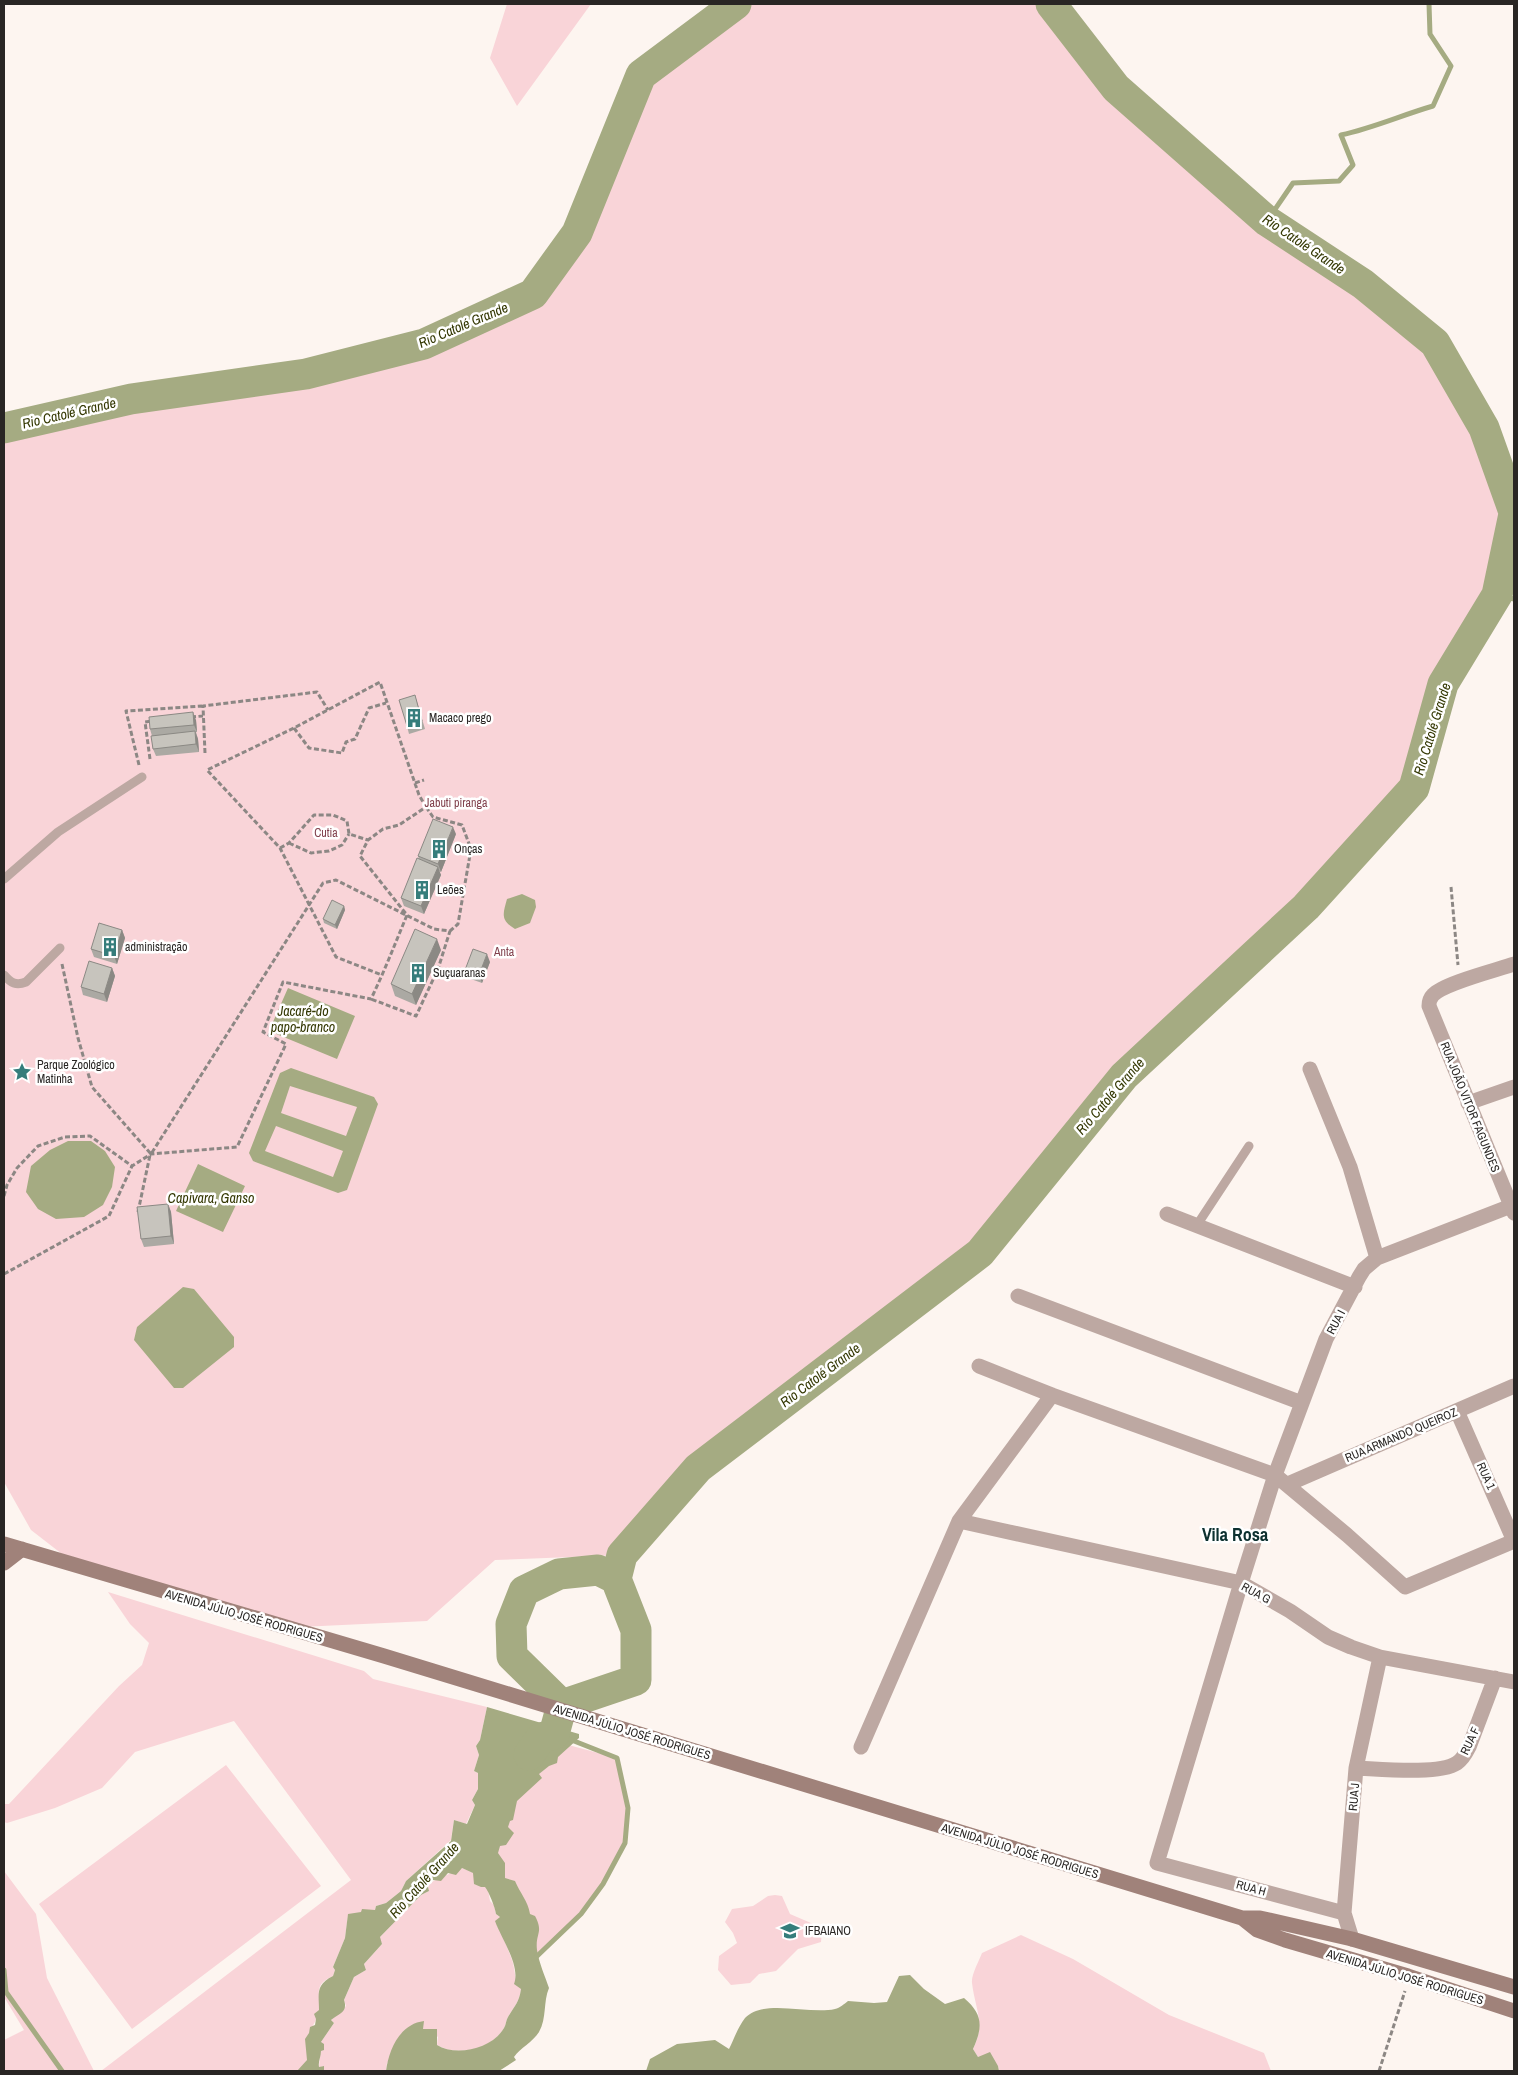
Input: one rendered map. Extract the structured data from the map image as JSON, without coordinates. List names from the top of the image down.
{
  "streets": {
    "main road": ["AVENIDA JÚLIO JOSÉ RODRIGUES"],
    "street": [
      "RUA JOÃO VITOR FAGUNDES",
      "RUA I",
      "RUA ARMANDO QUEIROZ",
      "RUA 1",
      "RUA G",
      "RUA F",
      "RUA J",
      "RUA H"
    ]
  },
  "crossings": [
    ["RUA I", "RUA G"],
    ["RUA I", "RUA H"],
    ["RUA ARMANDO QUEIROZ", "RUA 1"],
    ["RUA G", "RUA F"],
    ["RUA G", "RUA J"],
    ["AVENIDA JÚLIO JOSÉ RODRIGUES", "RUA J"],
    ["RUA F", "RUA J"],
    ["RUA J", "RUA H"]
  ],
  "districts": ["Vila Rosa"],
  "water": ["Rio Catolé Grande", "Jacaré-do papo-branco", "Capivara, Ganso"],
  "parks": ["Jabuti piranga", "Cutia", "Anta"],
  "places": {
    "building": [
      "Macaco prego",
      "Onças",
      "Leões",
      "administração",
      "Suçuaranas"
    ],
    "place": ["Parque Zoológico Matinha"],
    "school or university": ["IFBAIANO"]
  }
}
